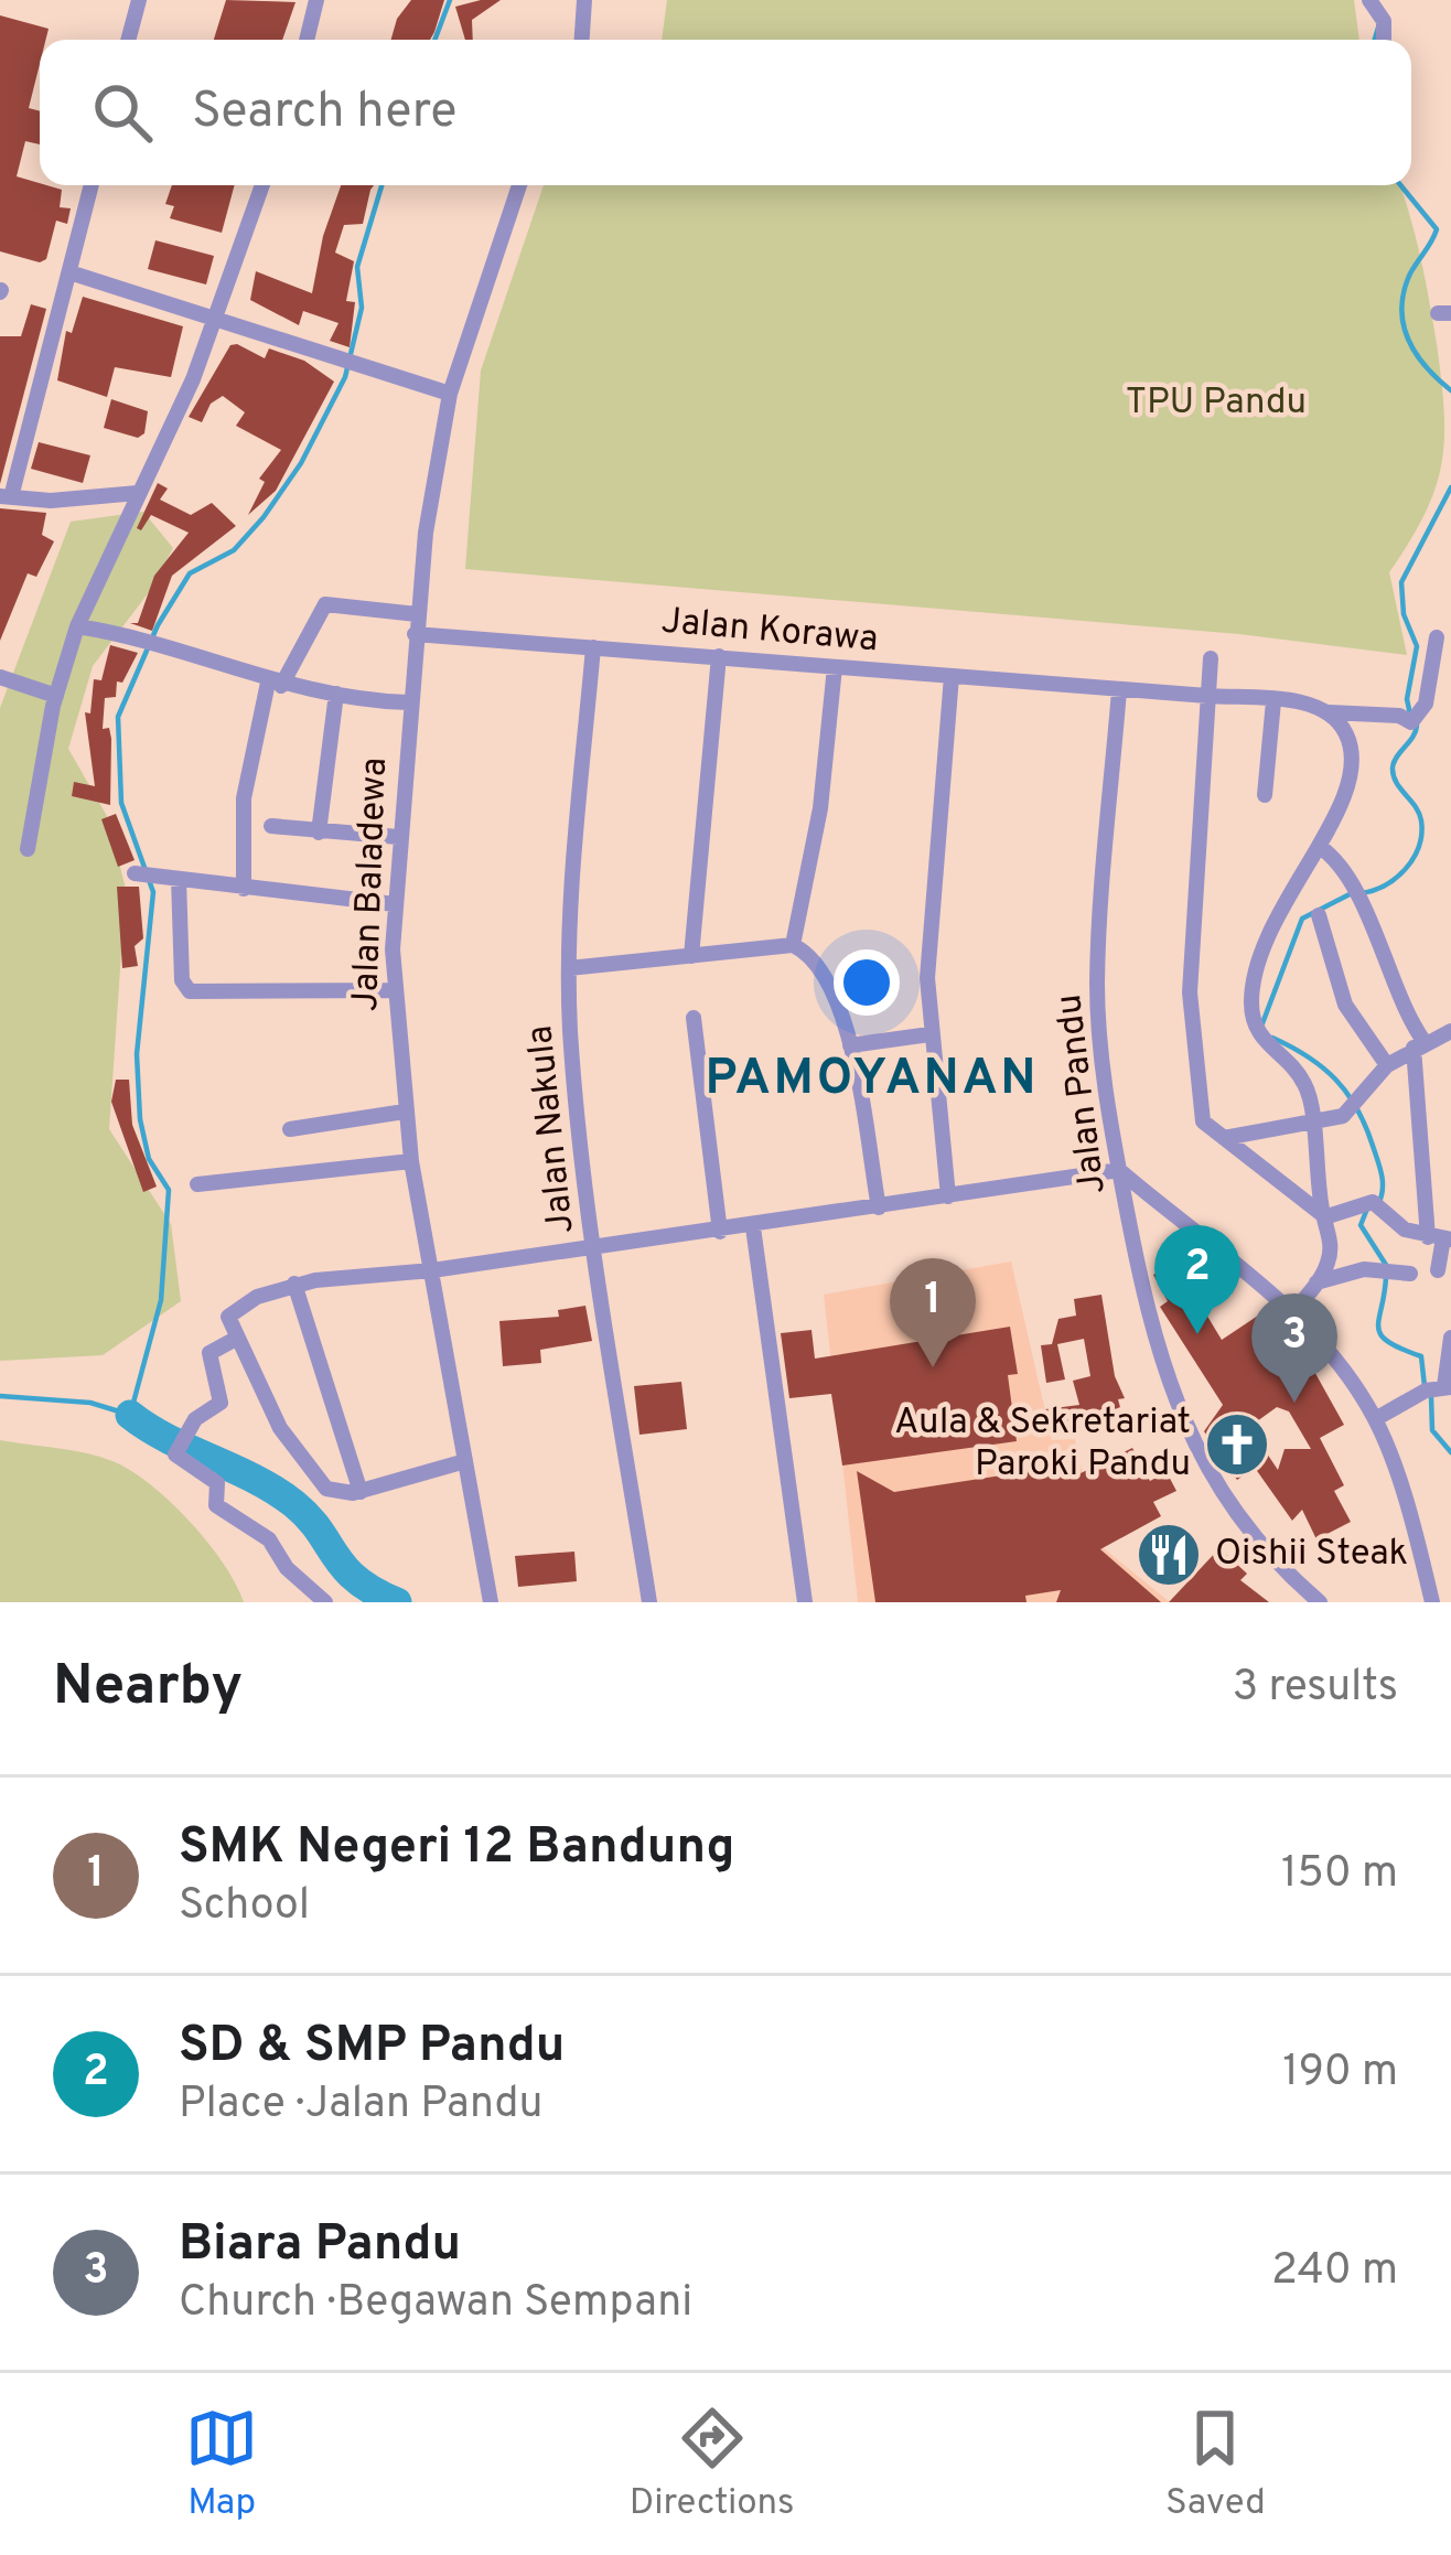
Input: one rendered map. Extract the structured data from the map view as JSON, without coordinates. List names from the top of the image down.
{
  "streets": {
    "street": [
      "Jalan Korawa",
      "Jalan Baladewa",
      "Jalan Pandu",
      "Jalan Nakula"
    ]
  },
  "crossings": [
    ["Jalan Korawa", "Jalan Baladewa"],
    ["Jalan Korawa", "Jalan Pandu"],
    ["Jalan Korawa", "Jalan Nakula"]
  ],
  "districts": ["PAMOYANAN"],
  "parks": ["TPU Pandu"],
  "places": {
    "church": ["Aula & Sekretariat Paroki Pandu"],
    "restaurant": ["Oishii Steak"]
  },
  "page": {
    "search": "Search here",
    "pins": ["2", "1", "3"],
    "heading": ["Nearby", "3 results"],
    "list": [
      {
        "mark": "1",
        "name": "SMK Negeri 12 Bandung",
        "note": "School",
        "value": "150 m"
      },
      {
        "mark": "2",
        "name": "SD & SMP Pandu",
        "note": "Place · Jalan Pandu",
        "value": "190 m"
      },
      {
        "mark": "3",
        "name": "Biara Pandu",
        "note": "Church · Begawan Sempani",
        "value": "240 m"
      }
    ],
    "nav": ["Map", "Directions", "Saved"]
  }
}
